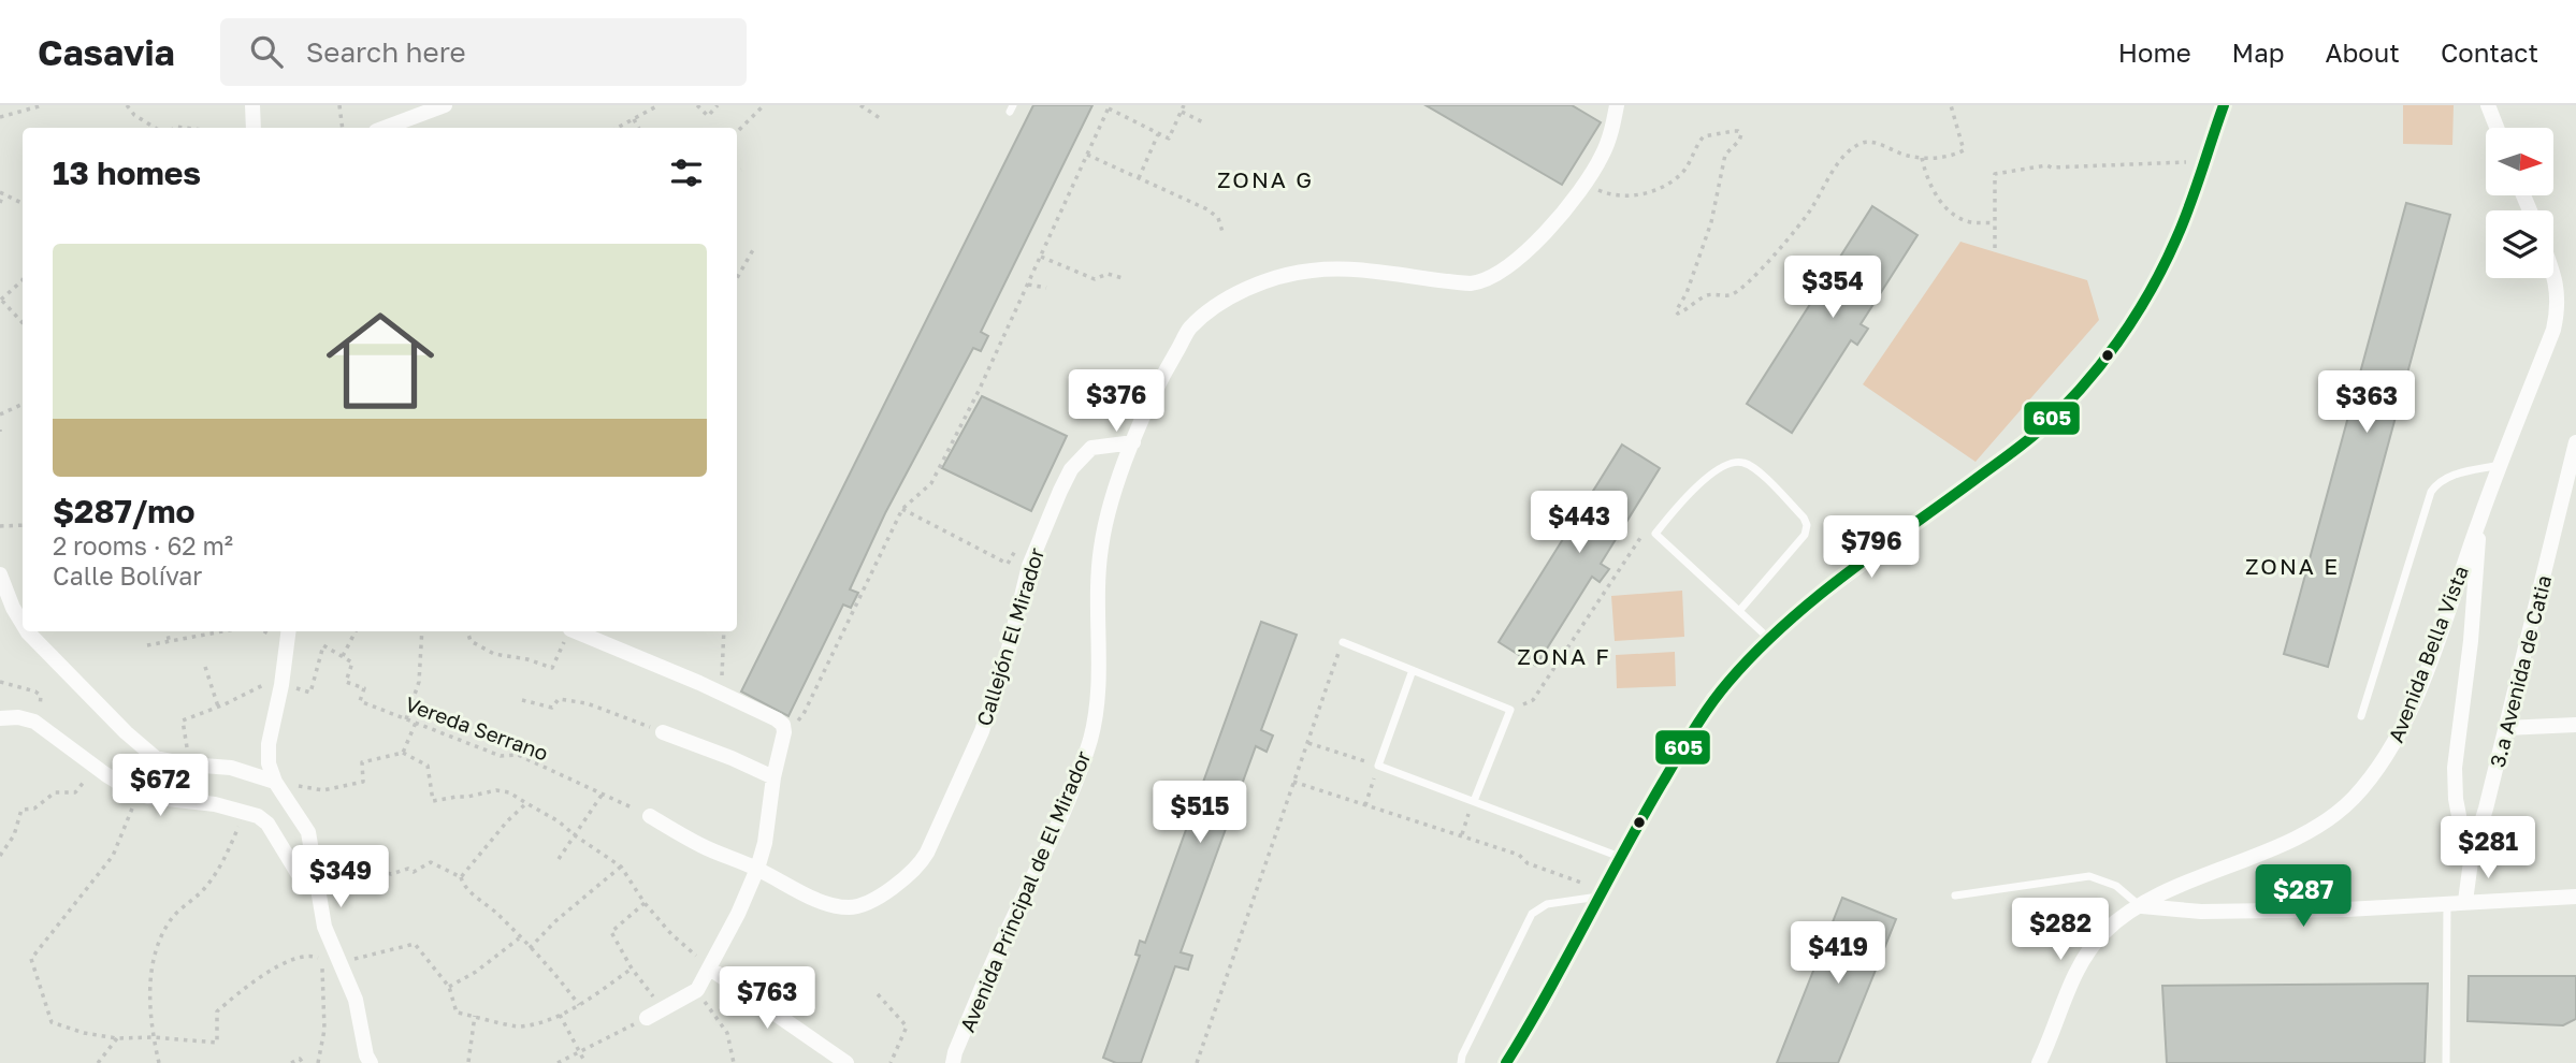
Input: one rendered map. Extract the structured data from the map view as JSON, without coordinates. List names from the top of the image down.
{
  "streets": {
    "street": [
      "Callejón El Mirador",
      "Avenida Bella Vista",
      "3.ª Avenida de Catia",
      "Avenida Principal de El Mirador"
    ],
    "path": ["Vereda Serrano"]
  },
  "crossings": [
    ["Callejón El Mirador", "Vereda Serrano"],
    ["Callejón El Mirador", "Avenida Principal de El Mirador"],
    ["Avenida Bella Vista", "3.ª Avenida de Catia"]
  ],
  "districts": ["ZONA G", "ZONA E", "ZONA F"],
  "lines": ["transit line 605"],
  "north": "right",
  "page": {
    "header": "Casavia",
    "search": "Search here",
    "nav": [
      "Home",
      "Map",
      "About",
      "Contact"
    ],
    "heading": "13 homes",
    "list": [
      {
        "name": "$287/mo",
        "note": "2 rooms · 62 m² · Calle Bolívar"
      }
    ],
    "price": [
      "$354",
      "$376",
      "$363",
      "$443",
      "$796",
      "$672",
      "$515",
      "$281",
      "$349",
      "$287",
      "$282",
      "$419",
      "$763"
    ]
  }
}
